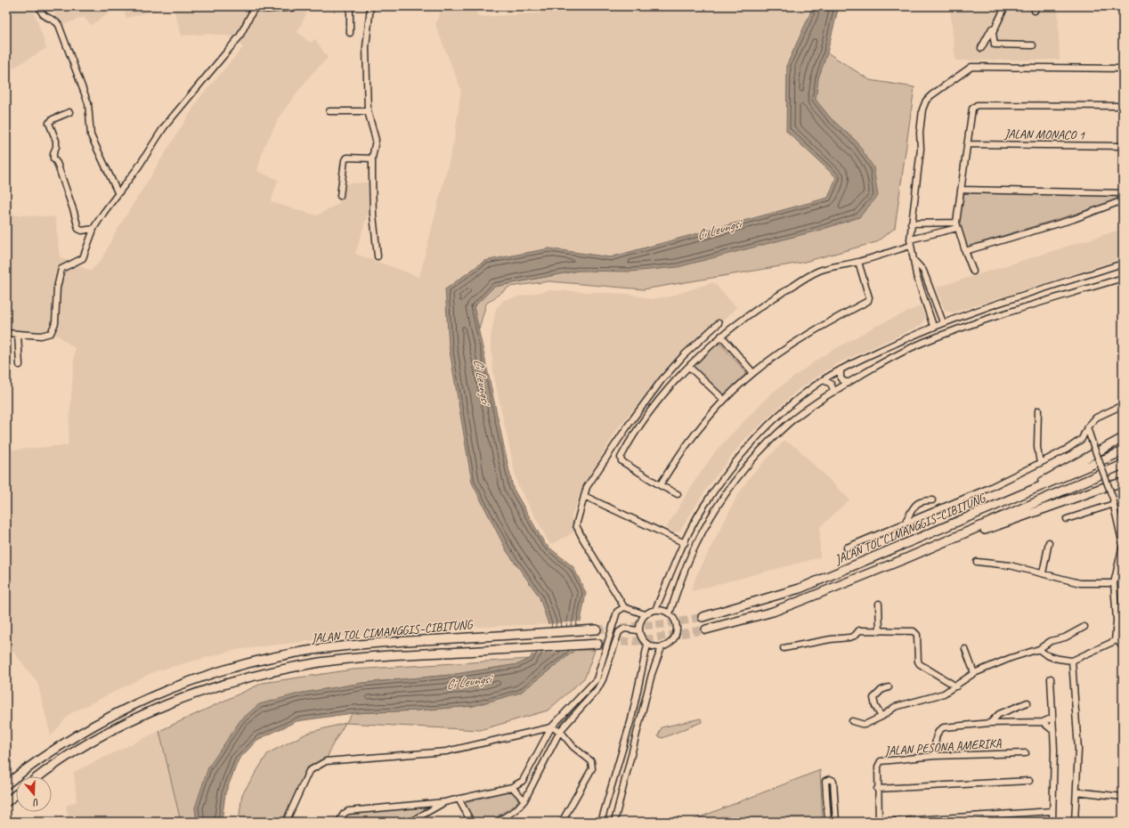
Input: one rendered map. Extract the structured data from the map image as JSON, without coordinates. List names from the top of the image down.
{
  "streets": {
    "highway": ["JALAN TOL CIMANGGIS–CIBITUNG"],
    "street": ["JALAN MONACO 1", "JALAN PESONA AMERIKA"]
  },
  "water": ["Ci Leungsi"],
  "north": "bottom"
}
